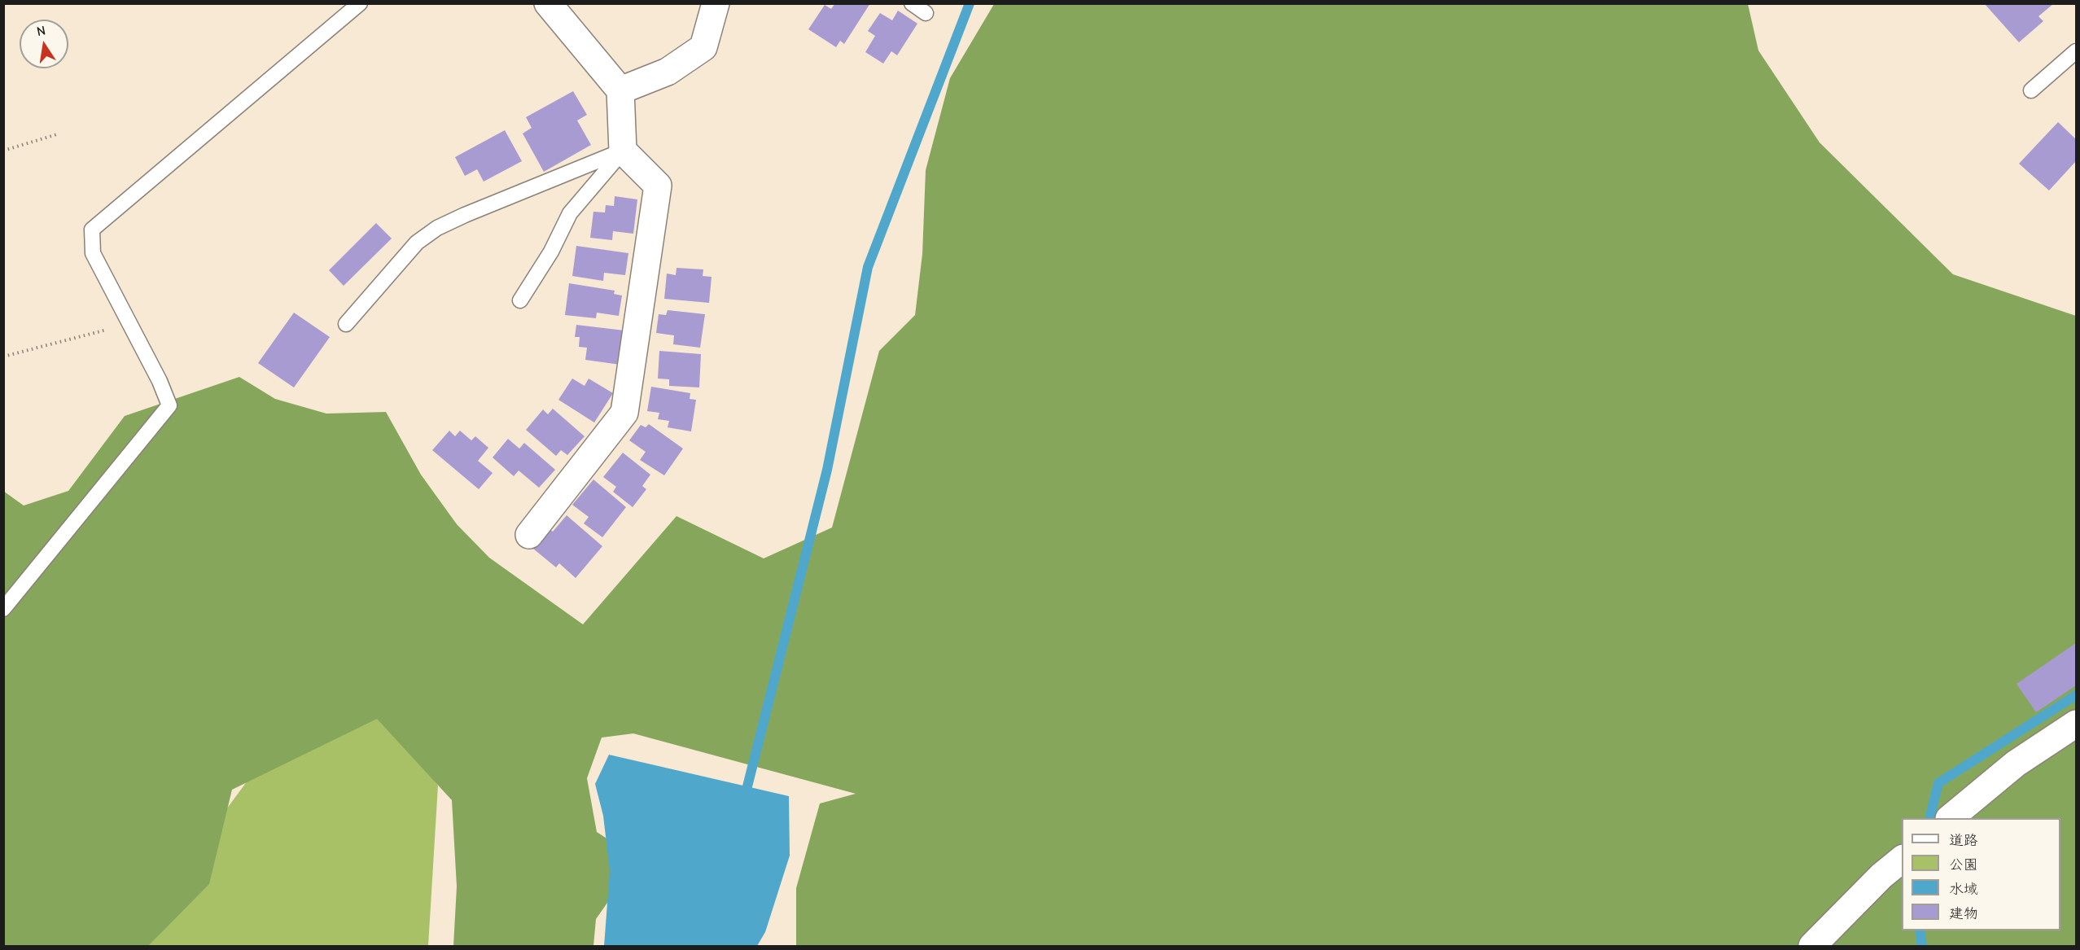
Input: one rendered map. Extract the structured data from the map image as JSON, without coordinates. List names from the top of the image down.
{
  "legend": [
    "道路",
    "公園",
    "水域",
    "建物"
  ],
  "north": "top"
}
